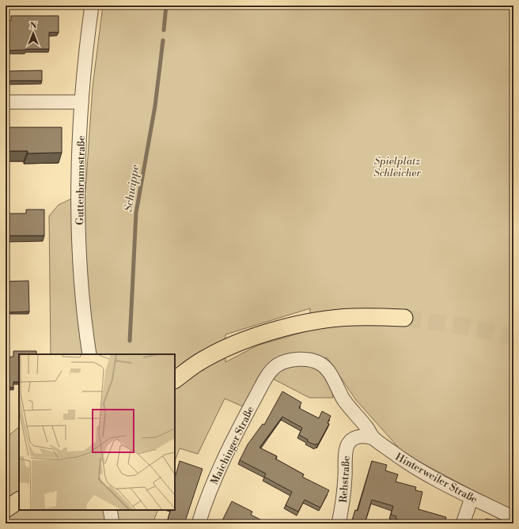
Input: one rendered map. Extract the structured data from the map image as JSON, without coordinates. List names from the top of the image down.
{
  "streets": {
    "street": [
      "Guttenbrunnstraße",
      "Maichinger Straße",
      "Hinterweiler Straße",
      "Rehstraße"
    ]
  },
  "crossings": [
    ["Maichinger Straße", "Hinterweiler Straße"],
    ["Hinterweiler Straße", "Rehstraße"]
  ],
  "water": ["Schwippe"],
  "parks": ["Spielplatz Schleicher"],
  "north": "top"
}
